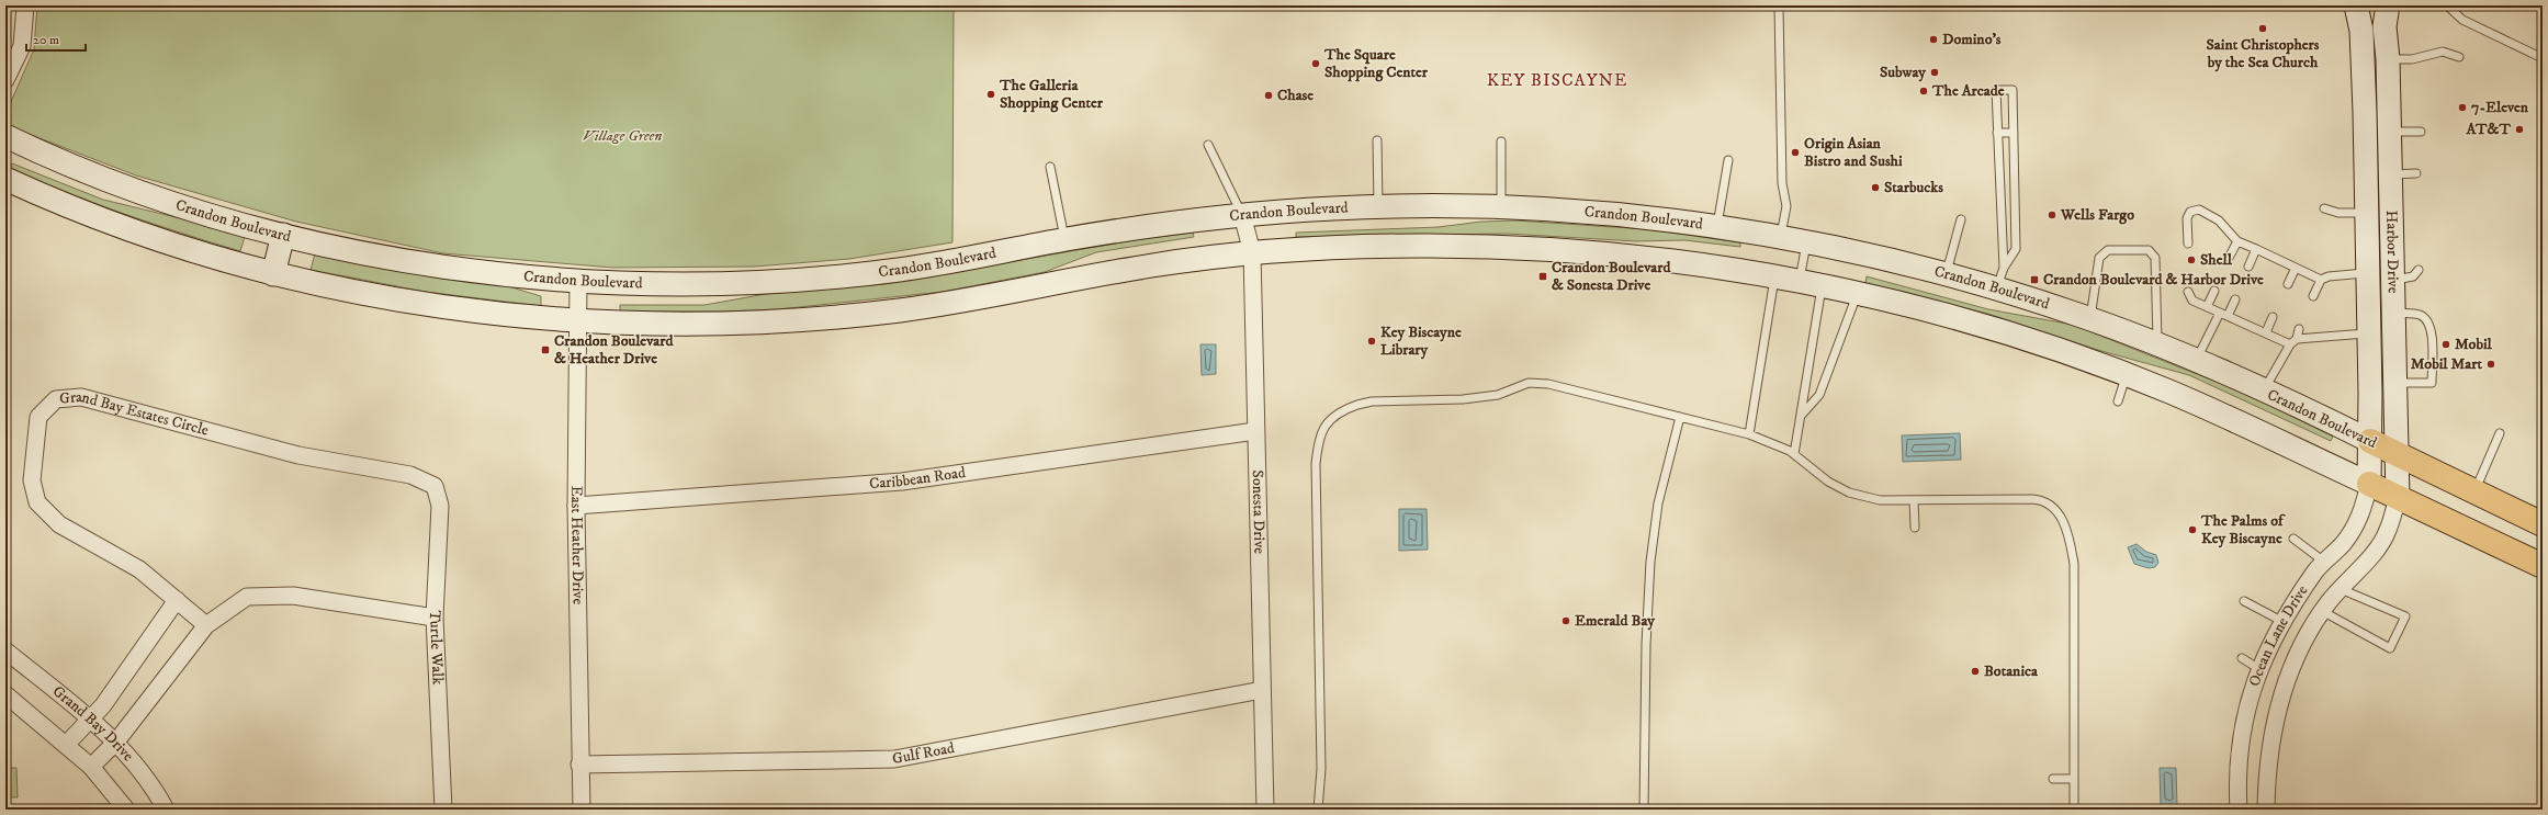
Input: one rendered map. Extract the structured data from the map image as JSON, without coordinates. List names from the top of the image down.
{
  "streets": {
    "main road": ["Crandon Boulevard", "Harbor Drive"],
    "street": [
      "Grand Bay Estates Circle",
      "Caribbean Road",
      "Sonesta Drive",
      "East Heather Drive",
      "Ocean Lane Drive",
      "Turtle Walk",
      "Grand Bay Drive",
      "Gulf Road"
    ]
  },
  "crossings": [
    ["Crandon Boulevard", "Harbor Drive"],
    ["Crandon Boulevard", "Sonesta Drive"],
    ["Crandon Boulevard", "East Heather Drive"],
    ["Harbor Drive", "Ocean Lane Drive"],
    ["Grand Bay Estates Circle", "Turtle Walk"],
    ["Caribbean Road", "Sonesta Drive"],
    ["Caribbean Road", "East Heather Drive"],
    ["Sonesta Drive", "Gulf Road"],
    ["East Heather Drive", "Gulf Road"]
  ],
  "districts": ["KEY BISCAYNE"],
  "parks": ["Village Green"],
  "places": {
    "other": [
      "Saint Christophers by the Sea Church",
      "Domino's",
      "The Square Shopping Center",
      "Subway",
      "The Arcade",
      "The Galleria Shopping Center",
      "Chase",
      "7-Eleven",
      "AT&T",
      "Origin Asian Bistro and Sushi",
      "Starbucks",
      "Wells Fargo",
      "Shell",
      "Key Biscayne Library",
      "Mobil",
      "Mobil Mart",
      "The Palms of Key Biscayne",
      "Emerald Bay",
      "Botanica"
    ],
    "transit": ["Crandon Boulevard & Sonesta Drive", "Crandon Boulevard & Harbor Drive", "Crandon Boulevard & Heather Drive"]
  },
  "scale_bar": "20 m"
}
